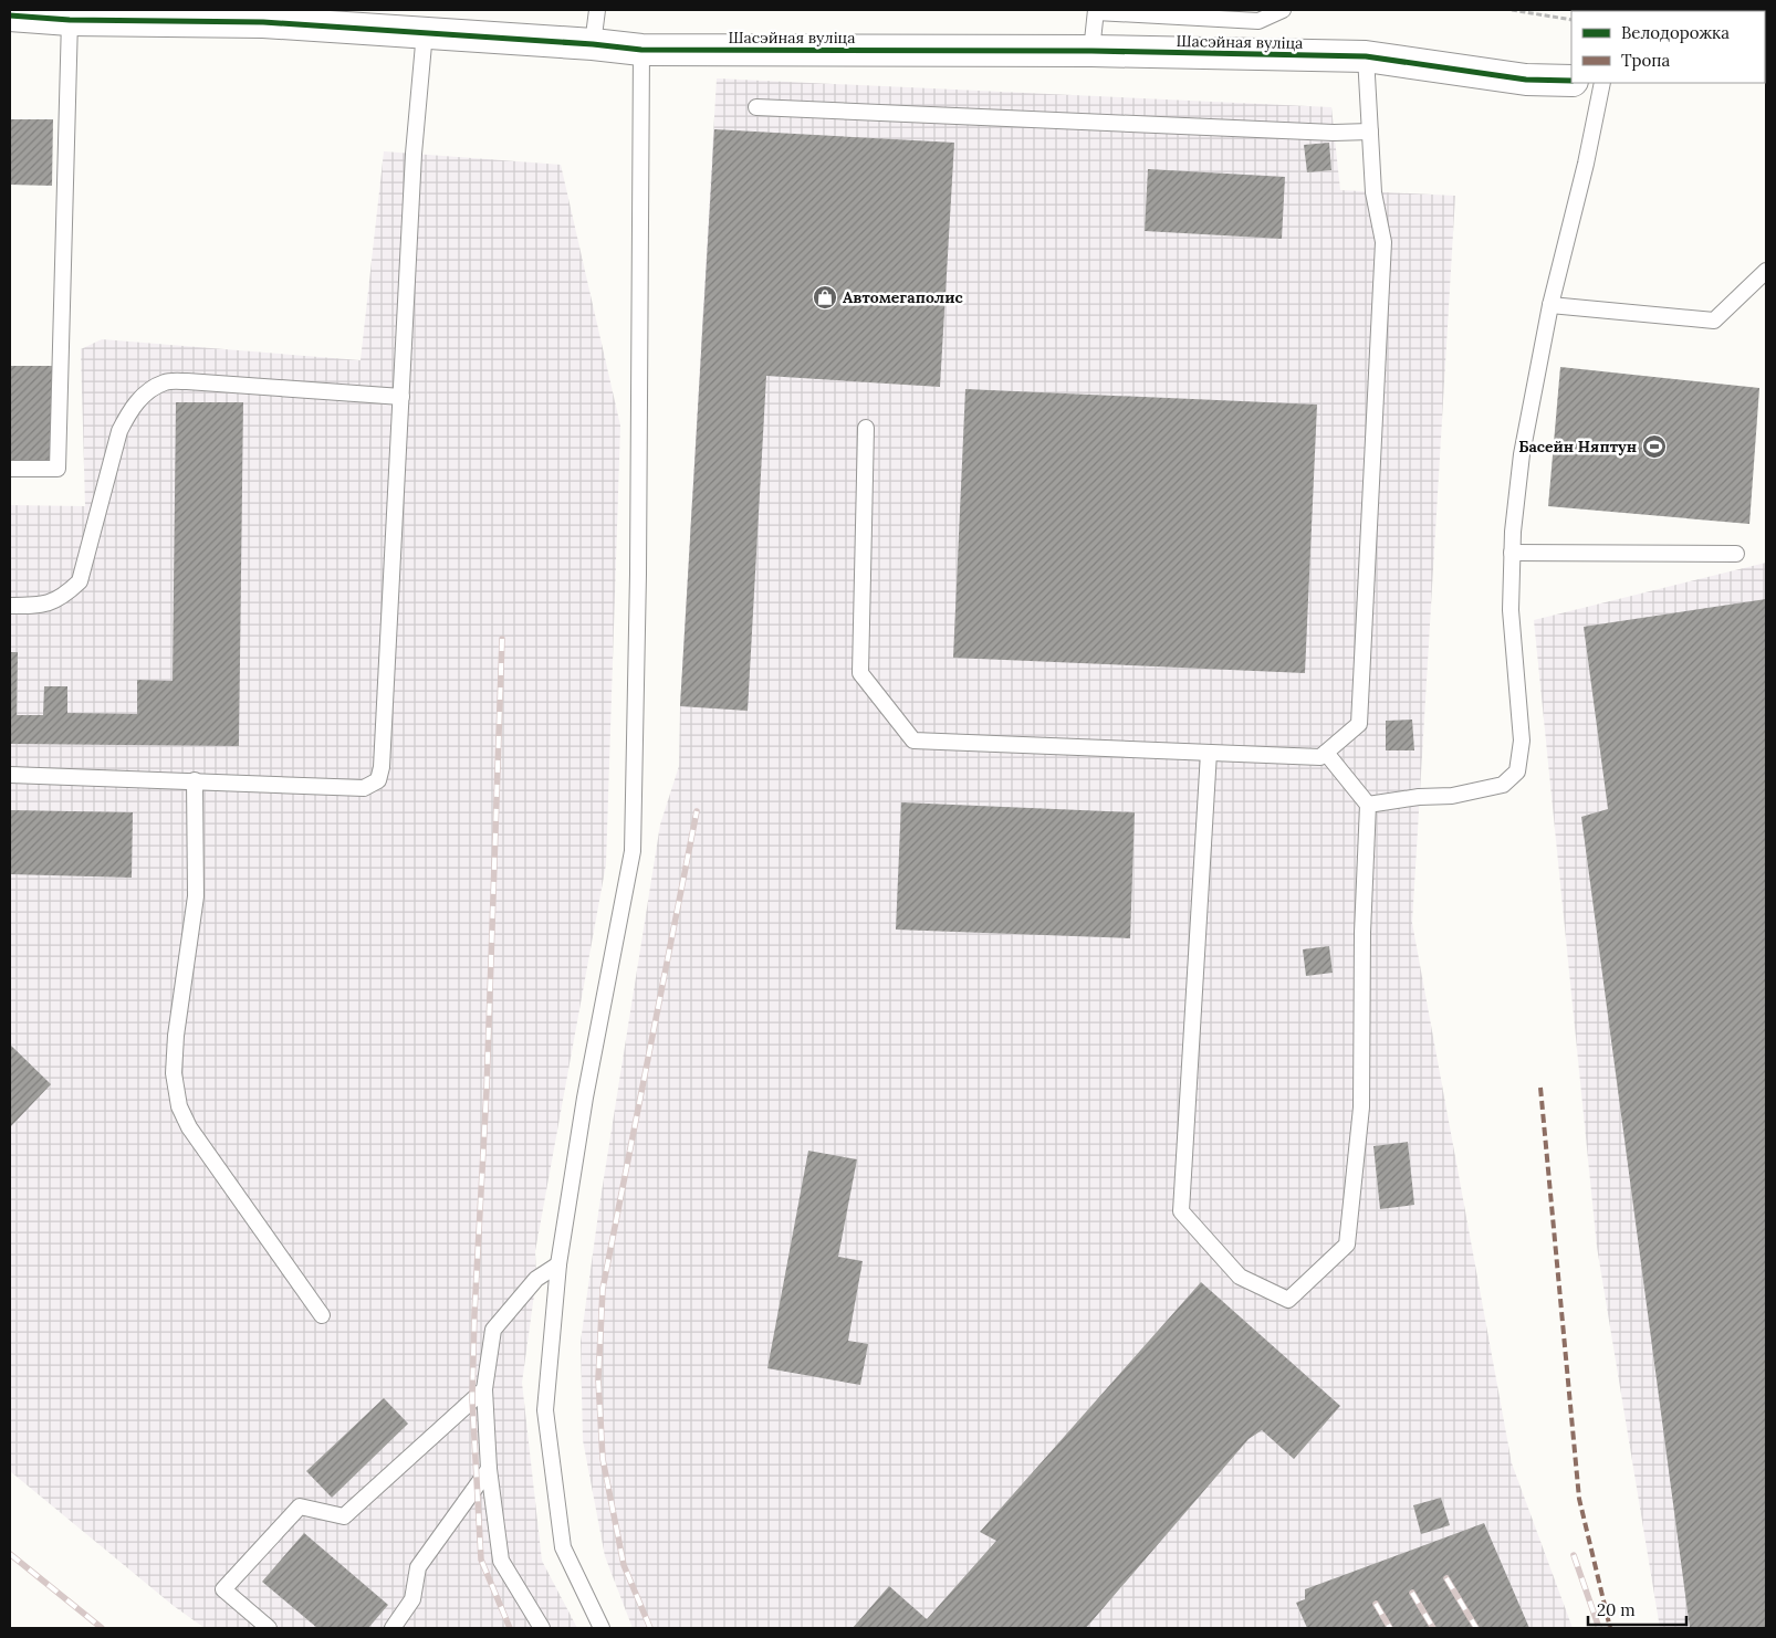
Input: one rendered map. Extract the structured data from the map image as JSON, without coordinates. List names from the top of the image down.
{
  "streets": {
    "street": ["Шасэйная вуліца"]
  },
  "places": {
    "shop": ["Автомегаполис"],
    "sports": ["Басейн Няптун"]
  },
  "legend": ["Велодорожка", "Тропа"],
  "scale_bar": "20 m"
}
